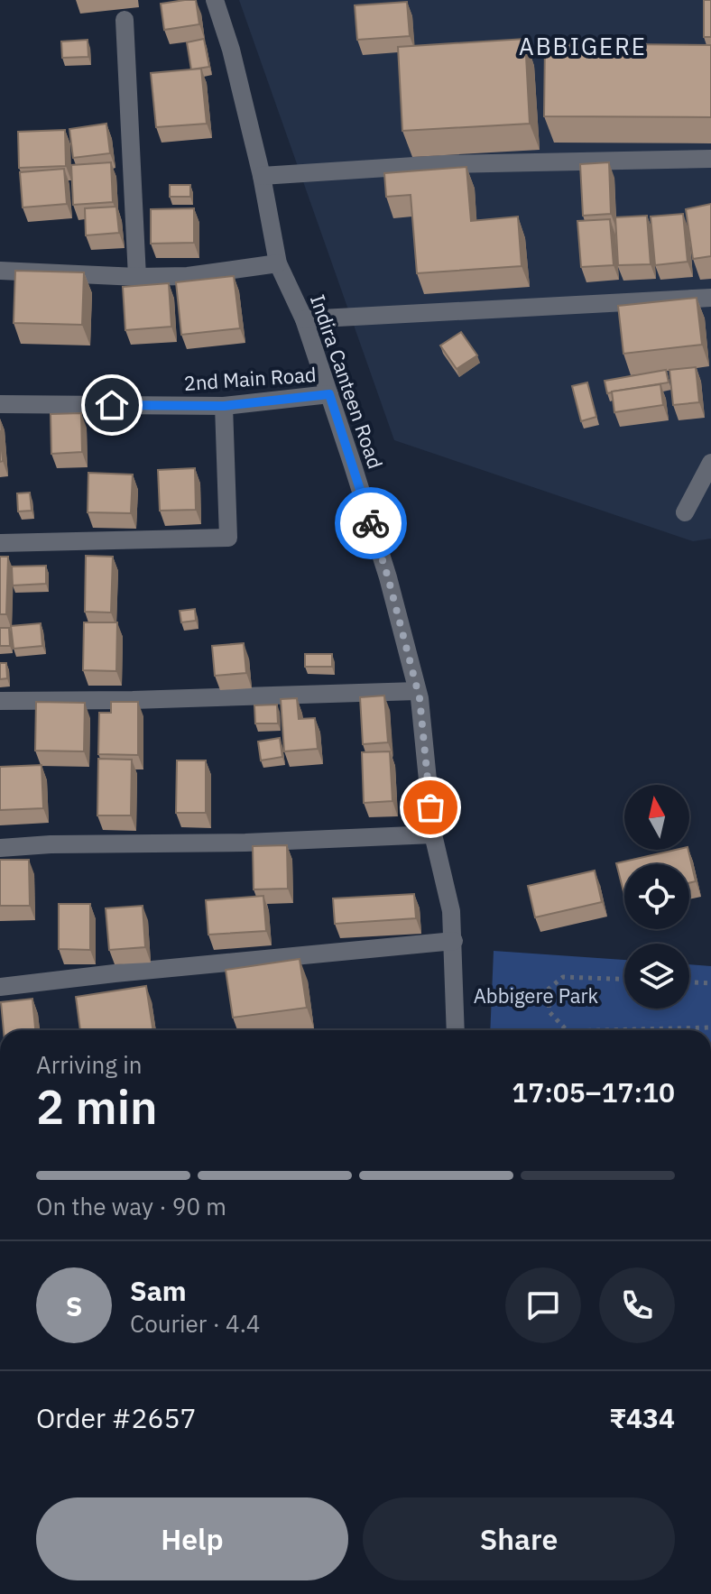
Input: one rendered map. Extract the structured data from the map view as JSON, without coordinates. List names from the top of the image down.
{
  "streets": {
    "street": ["2nd Main Road", "Indira Canteen Road"]
  },
  "crossings": [
    ["2nd Main Road", "Indira Canteen Road"]
  ],
  "districts": ["ABBIGERE"],
  "parks": ["Abbigere Park"],
  "north": "top",
  "page": {
    "heading": ["2 min", "Arriving in", "17:05–17:10"],
    "panel": [
      "Sam",
      "Courier · 4.4",
      "Order #2657",
      "₹434"
    ],
    "bar": "On the way · 90 m",
    "round": "S",
    "buttons": ["Help", "Share"]
  }
}
